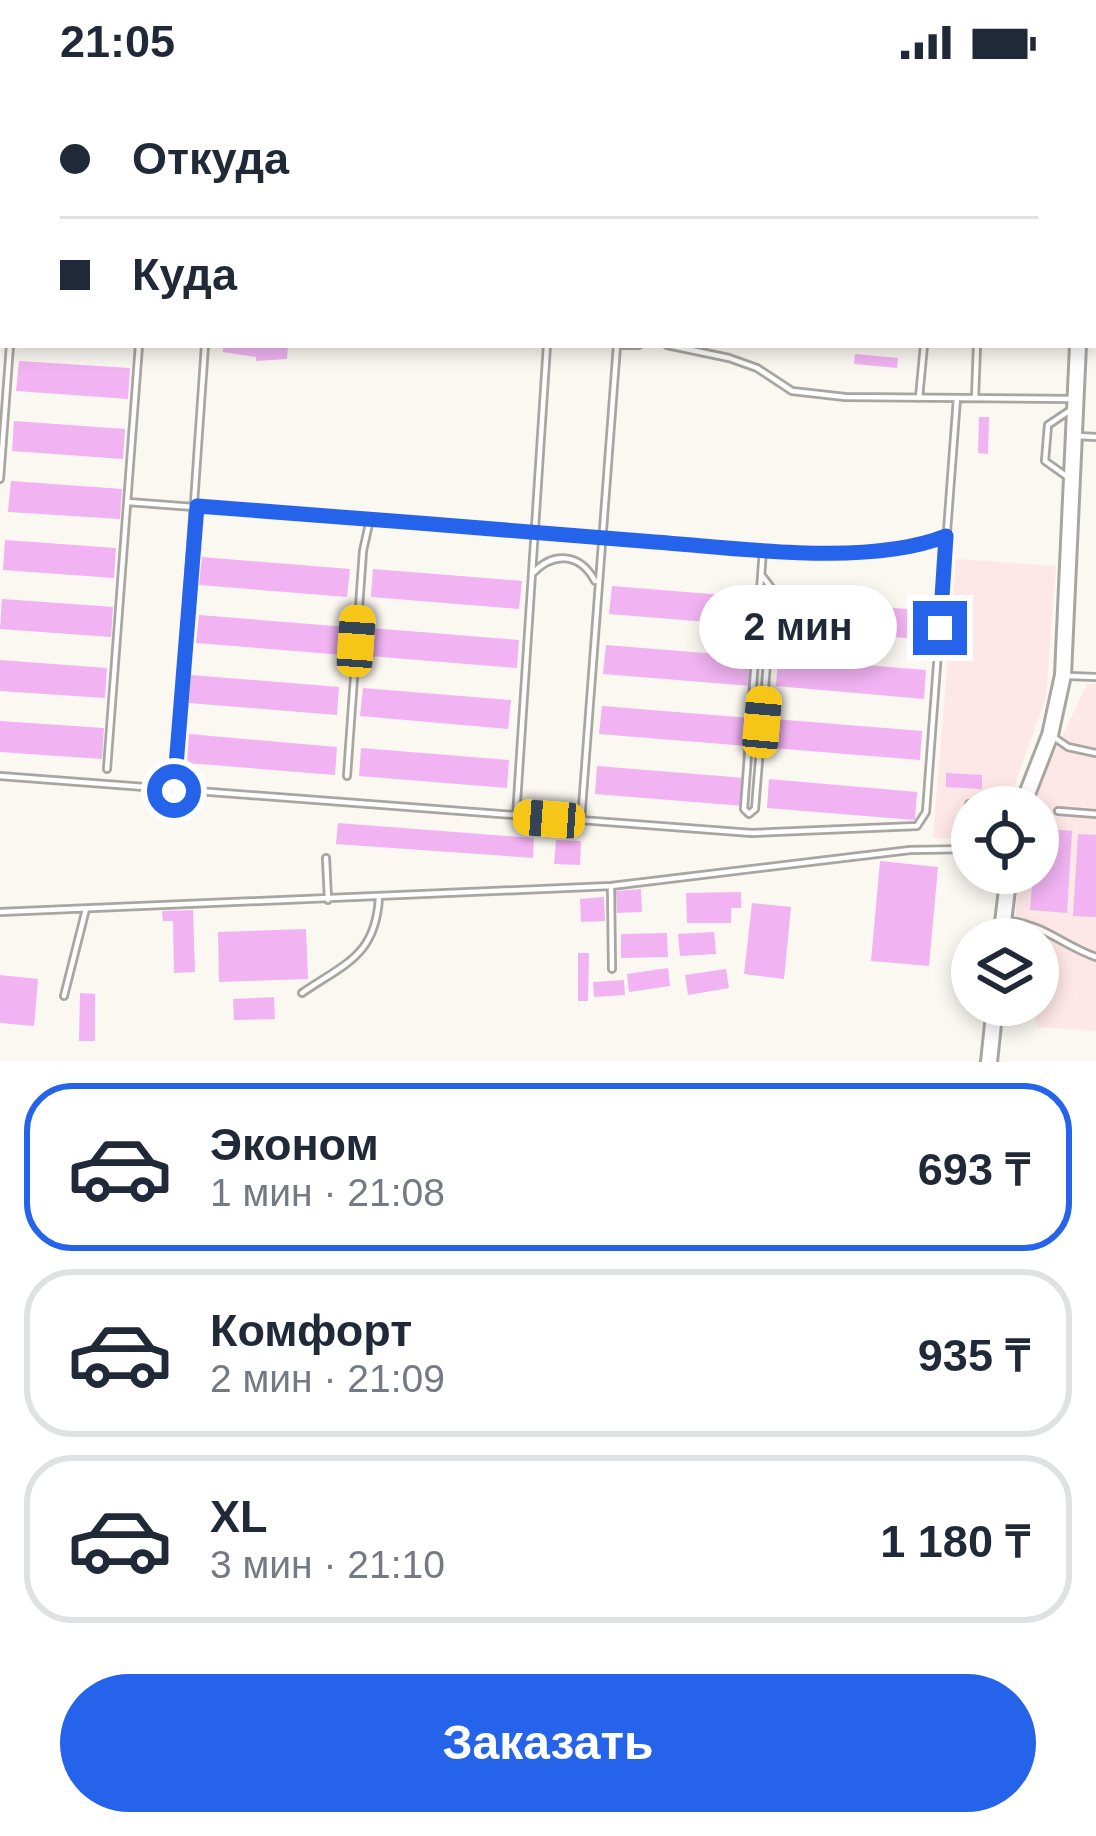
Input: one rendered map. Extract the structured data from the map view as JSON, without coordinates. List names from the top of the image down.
{
  "page": {
    "status": "21:05",
    "banner": ["Откуда", "Куда"],
    "bubble": "2 мин",
    "list": [
      {
        "name": "Эконом",
        "note": "1 мин · 21:08",
        "value": "693 ₸"
      },
      {
        "name": "Комфорт",
        "note": "2 мин · 21:09",
        "value": "935 ₸"
      },
      {
        "name": "XL",
        "note": "3 мин · 21:10",
        "value": "1 180 ₸"
      }
    ],
    "buttons": "Заказать"
  }
}
